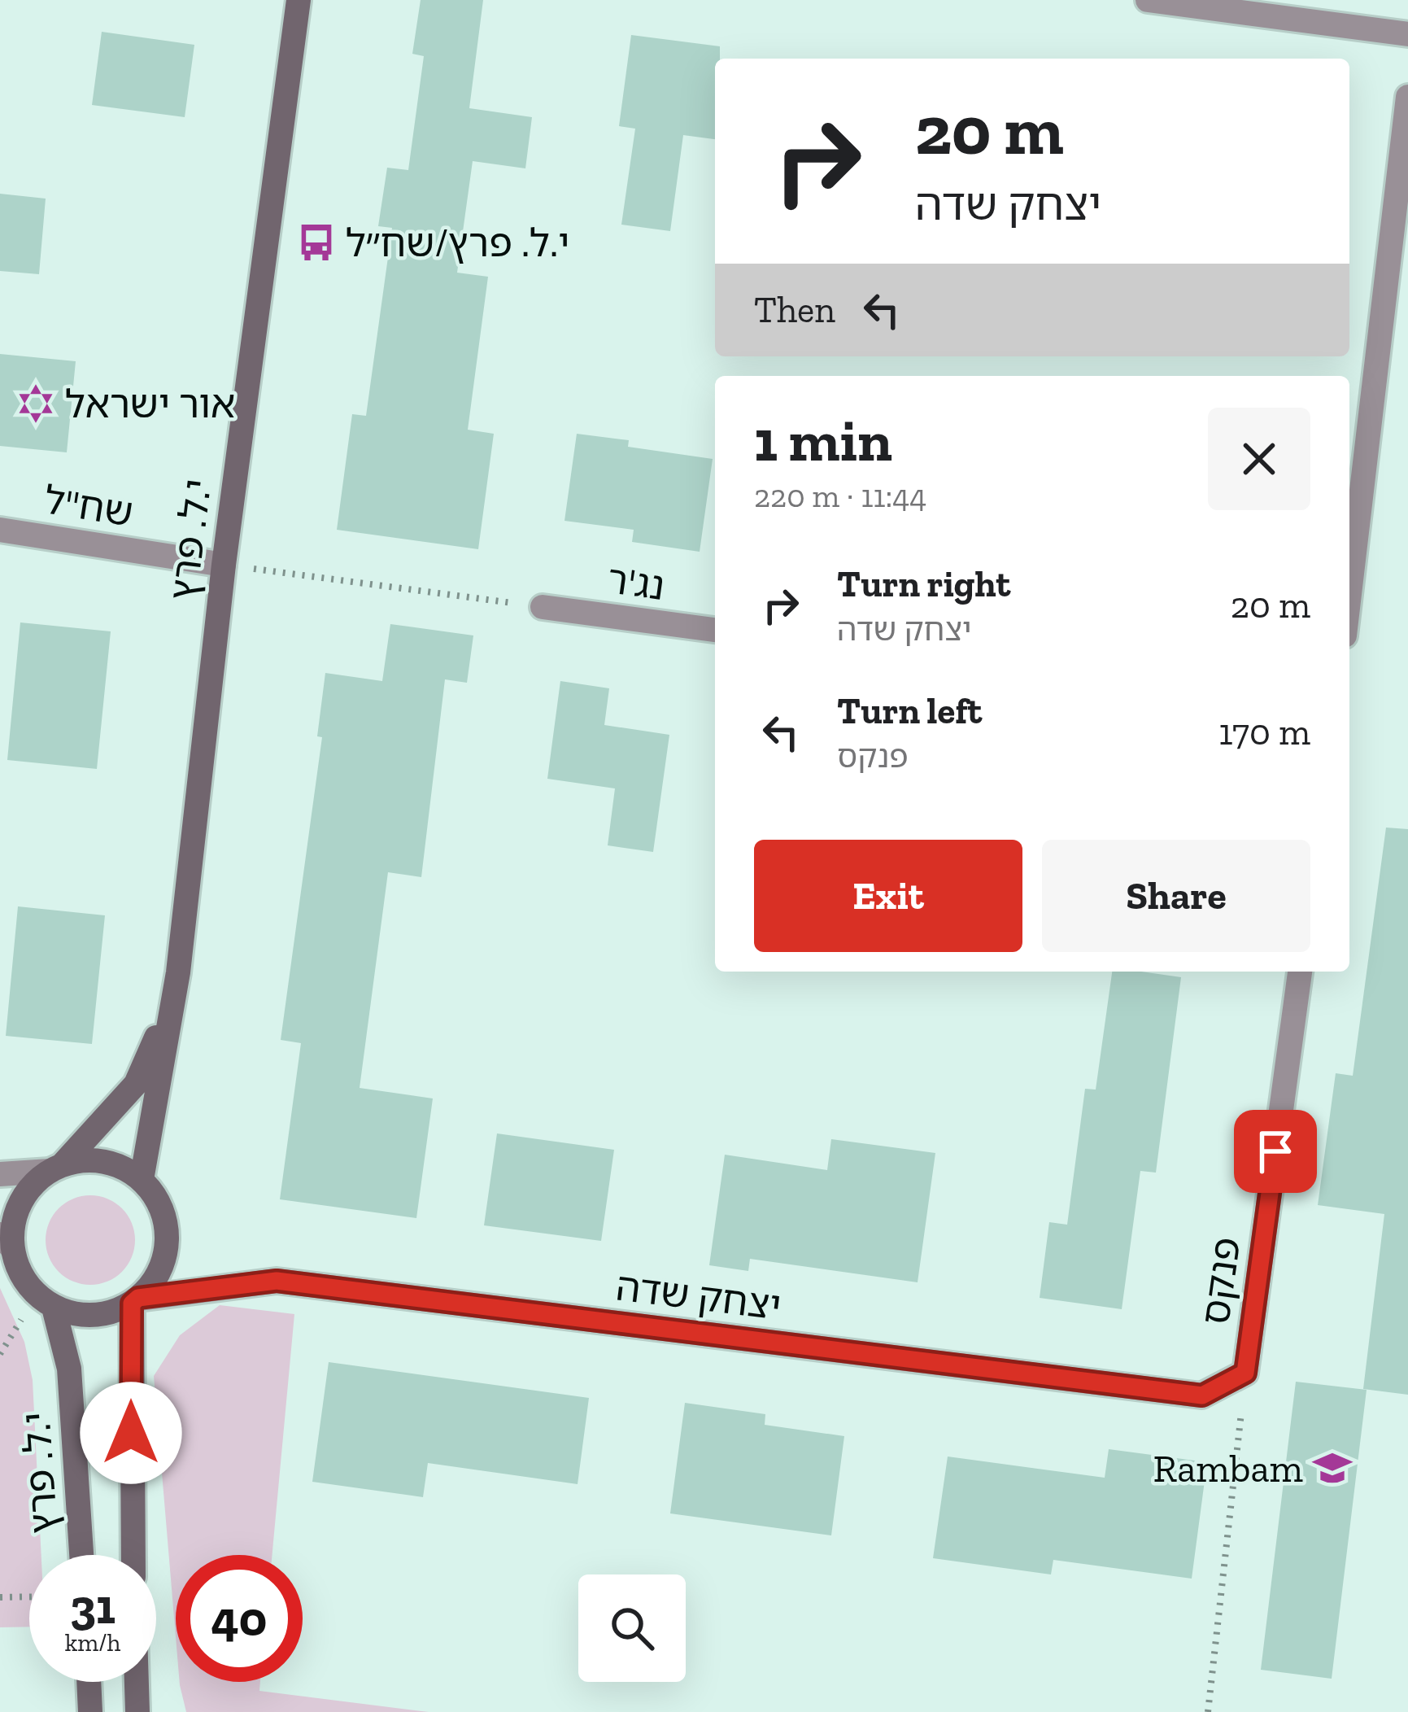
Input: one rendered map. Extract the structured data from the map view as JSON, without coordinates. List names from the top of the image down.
{
  "streets": {
    "street": [
      "שח\"ל",
      "י.ל. פרץ",
      "נג'ר",
      "פנקס",
      "יצחק שדה"
    ]
  },
  "crossings": [
    ["שח\"ל", "י.ל. פרץ"],
    ["י.ל. פרץ", "יצחק שדה"],
    ["פנקס", "יצחק שדה"]
  ],
  "places": {
    "bus stop": ["י.ל. פרץ/שח״ל"],
    "synagogue": ["אור ישראל"],
    "school or university": ["Rambam"]
  },
  "page": {
    "turn": ["20 m", "יצחק שדה"],
    "then": "Then",
    "heading": ["1 min", "220 m · 11:44"],
    "list": [
      {
        "name": "Turn right",
        "note": "יצחק שדה",
        "value": "20 m"
      },
      {
        "name": "Turn left",
        "note": "פנקס",
        "value": "170 m"
      }
    ],
    "buttons": ["Exit", "Share"],
    "speed": "31 km/h",
    "limit": "40"
  }
}
